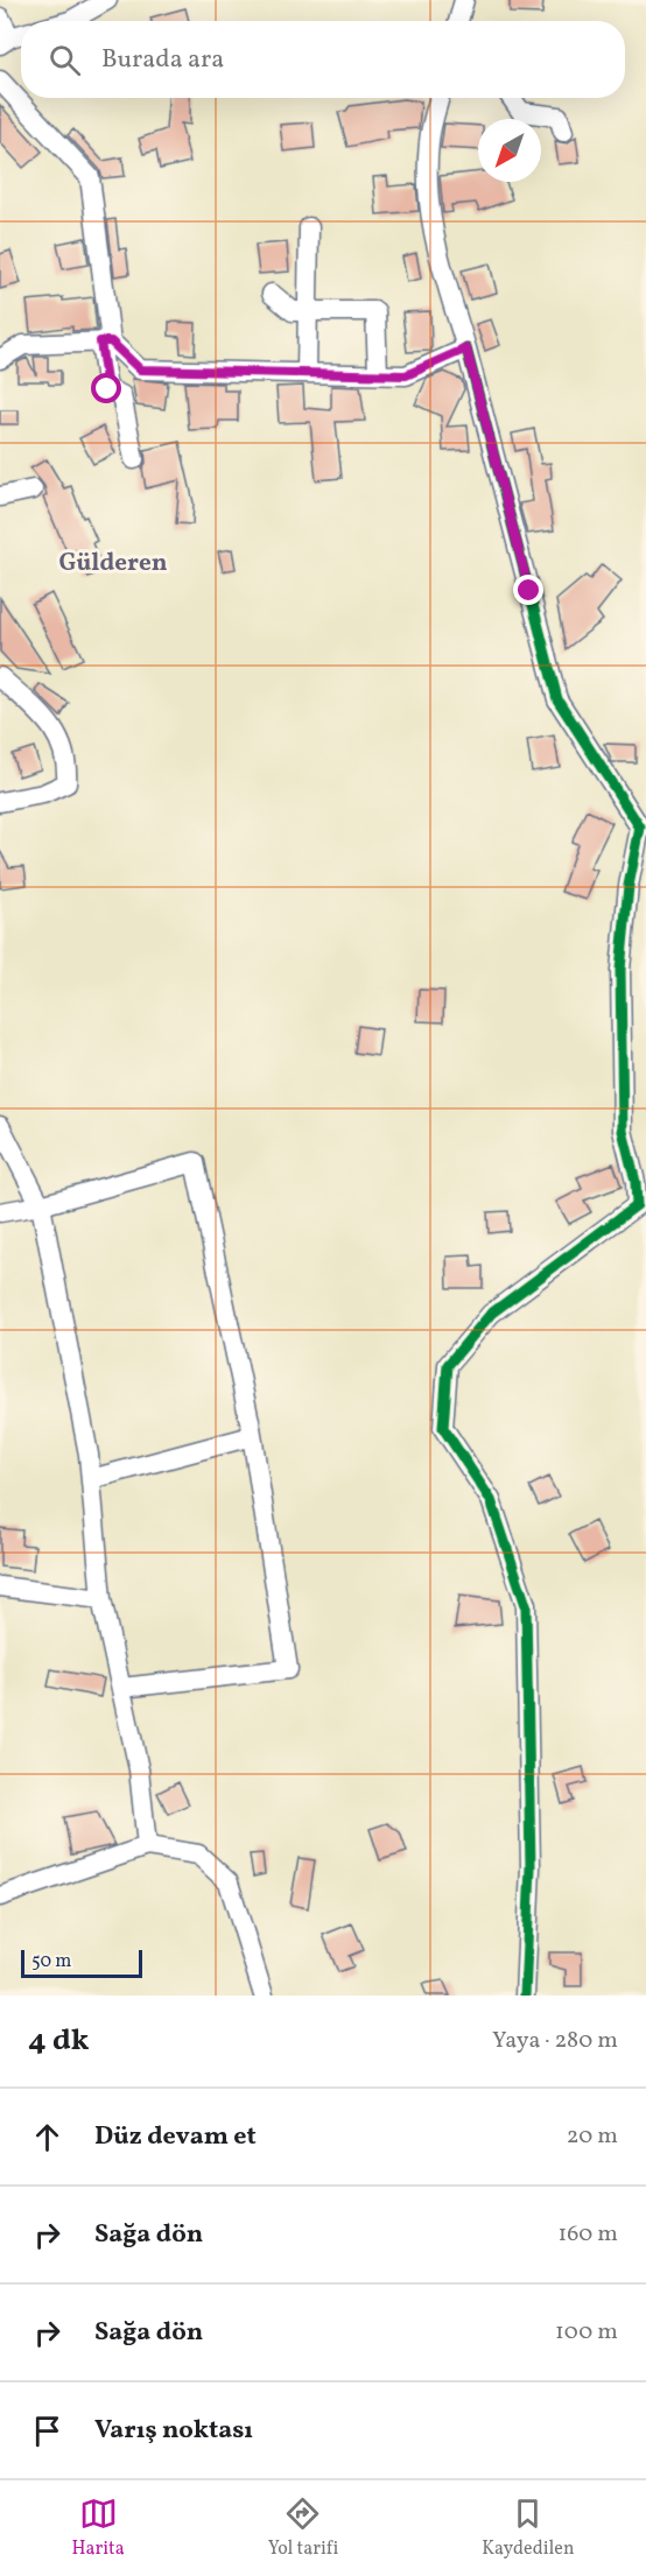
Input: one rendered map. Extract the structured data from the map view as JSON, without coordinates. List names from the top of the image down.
{
  "districts": ["Gülderen"],
  "scale_bar": "50 m",
  "north": "bottom left",
  "page": {
    "search": "Burada ara",
    "scale": "50 m",
    "heading": ["4 dk", "Yaya · 280 m"],
    "list": [
      ["Düz devam et", "20 m"],
      ["Sağa dön", "160 m"],
      ["Sağa dön", "100 m"],
      "Varış noktası"
    ],
    "nav": ["Harita", "Yol tarifi", "Kaydedilen"]
  }
}
